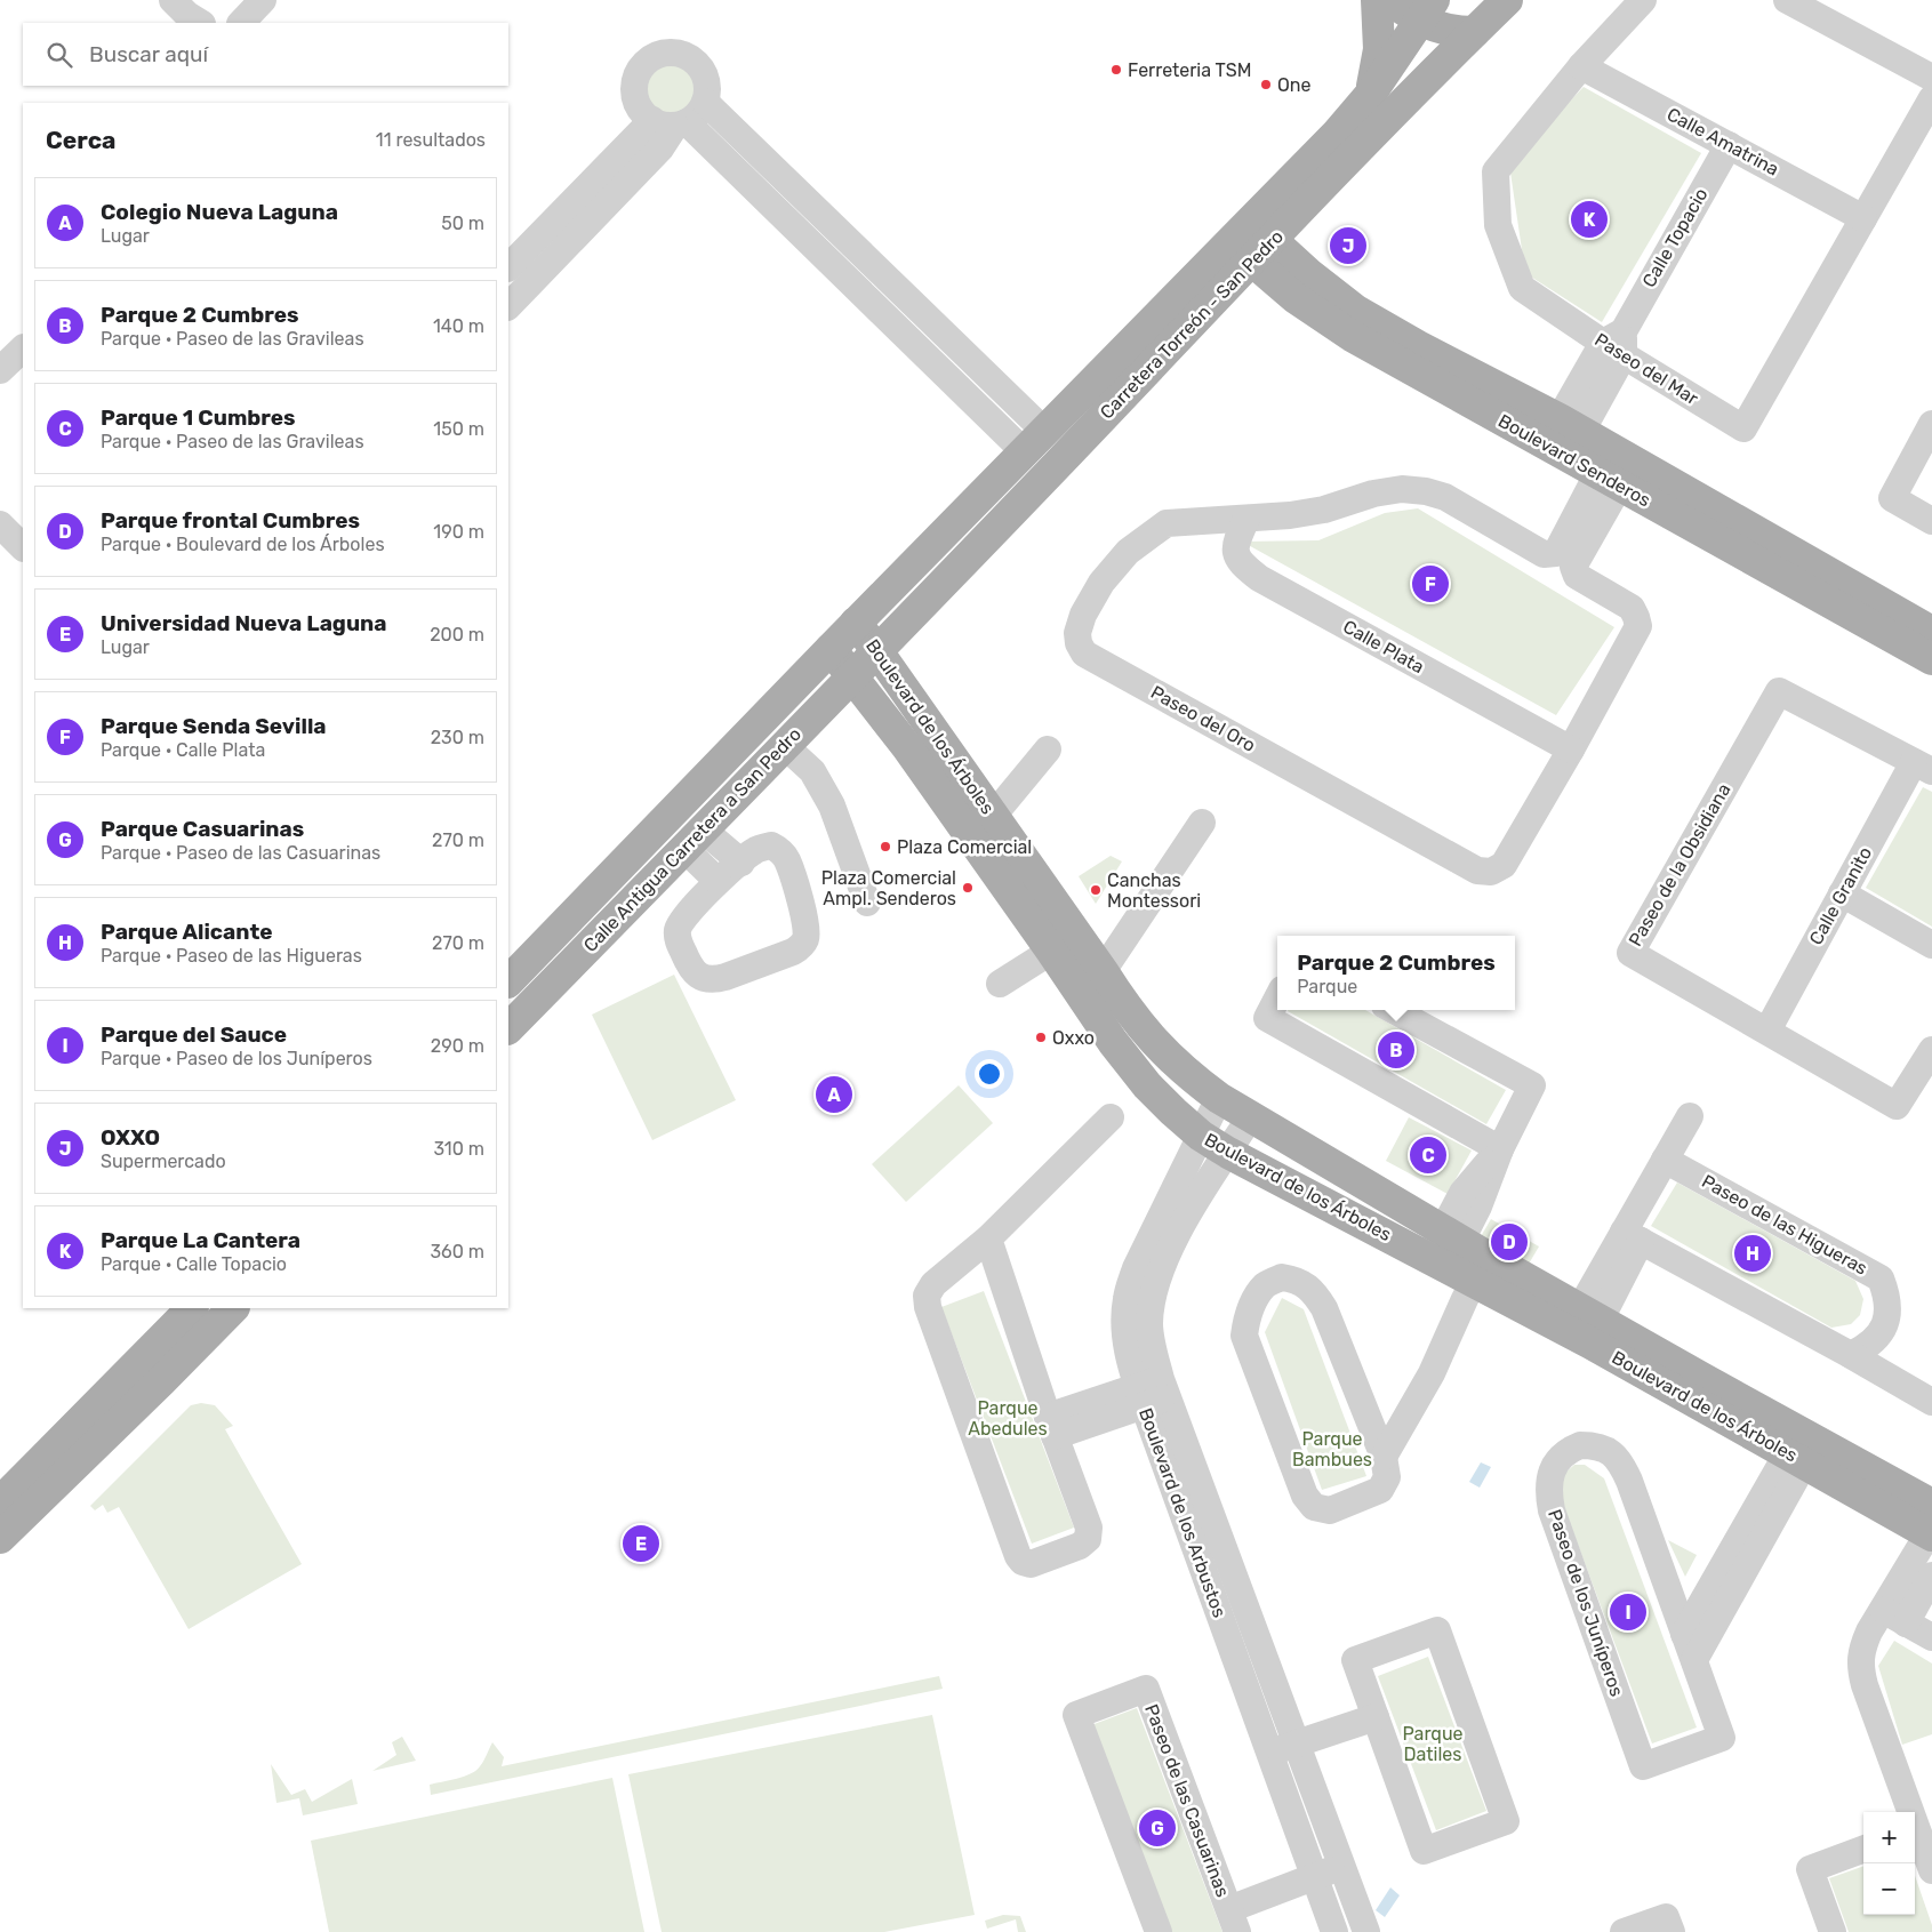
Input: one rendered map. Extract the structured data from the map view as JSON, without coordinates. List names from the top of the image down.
{
  "streets": {
    "main road": [
      "Carretera Torreón - San Pedro",
      "Boulevard Senderos",
      "Boulevard de los Árboles",
      "Calle Antigua Carretera a San Pedro"
    ],
    "street": [
      "Calle Amatrina",
      "Calle Topacio",
      "Paseo del Mar",
      "Calle Plata",
      "Paseo del Oro",
      "Paseo de la Obsidiana",
      "Calle Granito",
      "Paseo de las Higueras",
      "Boulevard de los Arbustos",
      "Paseo de los Juníperos",
      "Paseo de las Casuarinas"
    ]
  },
  "crossings": [
    ["Calle Amatrina", "Calle Topacio"],
    ["Calle Amatrina", "Paseo del Mar"],
    ["Calle Topacio", "Paseo del Mar"],
    ["Calle Topacio", "Boulevard Senderos"],
    ["Carretera Torreón - San Pedro", "Boulevard Senderos"],
    ["Carretera Torreón - San Pedro", "Boulevard de los Árboles"],
    ["Carretera Torreón - San Pedro", "Calle Antigua Carretera a San Pedro"],
    ["Boulevard Senderos", "Paseo del Oro"],
    ["Calle Plata", "Paseo del Oro"],
    ["Boulevard de los Árboles", "Calle Antigua Carretera a San Pedro"],
    ["Boulevard de los Árboles", "Boulevard de los Arbustos"],
    ["Paseo de la Obsidiana", "Calle Granito"],
    ["Boulevard de los Arbustos", "Paseo de las Casuarinas"]
  ],
  "parks": ["Parque Abedules", "Parque Bambues", "Parque Datiles"],
  "places": [
    "Ferreteria TSM",
    "One",
    "Plaza Comercial",
    "Plaza Comercial Ampl. Senderos",
    "Canchas Montessori",
    "Oxxo"
  ],
  "page": {
    "search": "Buscar aquí",
    "heading": ["Cerca", "11 resultados"],
    "list": [
      {
        "mark": "A",
        "name": "Colegio Nueva Laguna",
        "note": "Lugar",
        "value": "50 m"
      },
      {
        "mark": "B",
        "name": "Parque 2 Cumbres",
        "note": "Parque · Paseo de las Gravileas",
        "value": "140 m"
      },
      {
        "mark": "C",
        "name": "Parque 1 Cumbres",
        "note": "Parque · Paseo de las Gravileas",
        "value": "150 m"
      },
      {
        "mark": "D",
        "name": "Parque frontal Cumbres",
        "note": "Parque · Boulevard de los Árboles",
        "value": "190 m"
      },
      {
        "mark": "E",
        "name": "Universidad Nueva Laguna",
        "note": "Lugar",
        "value": "200 m"
      },
      {
        "mark": "F",
        "name": "Parque Senda Sevilla",
        "note": "Parque · Calle Plata",
        "value": "230 m"
      },
      {
        "mark": "G",
        "name": "Parque Casuarinas",
        "note": "Parque · Paseo de las Casuarinas",
        "value": "270 m"
      },
      {
        "mark": "H",
        "name": "Parque Alicante",
        "note": "Parque · Paseo de las Higueras",
        "value": "270 m"
      },
      {
        "mark": "I",
        "name": "Parque del Sauce",
        "note": "Parque · Paseo de los Juníperos",
        "value": "290 m"
      },
      {
        "mark": "J",
        "name": "OXXO",
        "note": "Supermercado",
        "value": "310 m"
      },
      {
        "mark": "K",
        "name": "Parque La Cantera",
        "note": "Parque · Calle Topacio",
        "value": "360 m"
      }
    ],
    "pins": [
      "K",
      "J",
      "F",
      "B",
      "A",
      "C",
      "D",
      "H",
      "E",
      "I",
      "G"
    ],
    "popup": ["Parque 2 Cumbres", "Parque"],
    "map_buttons": ["+", "−"]
  }
}
